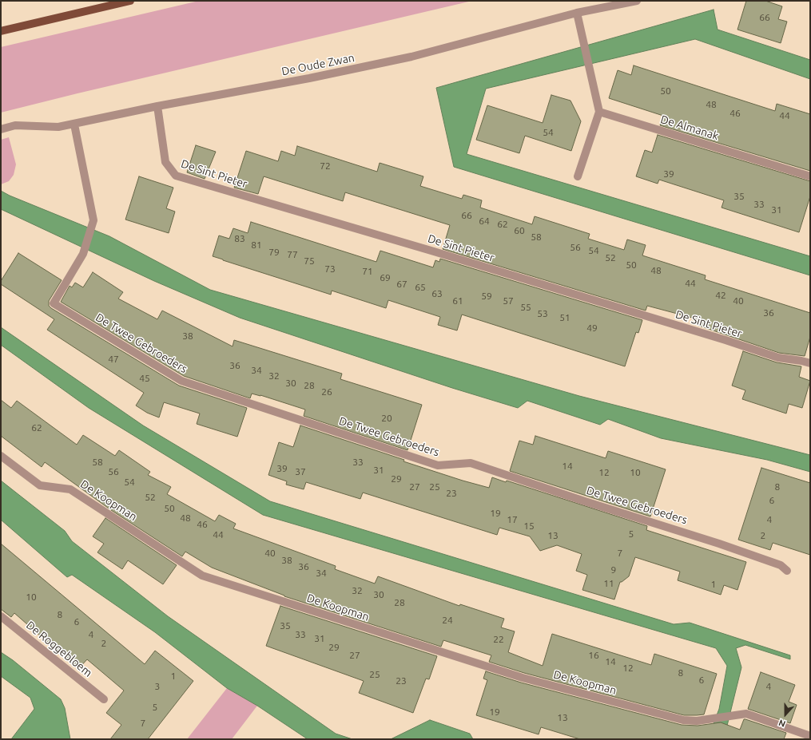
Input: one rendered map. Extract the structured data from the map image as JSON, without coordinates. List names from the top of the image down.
{
  "streets": {
    "street": [
      "De Oude Zwan",
      "De Almanak",
      "De Sint Pieter",
      "De Twee Gebroeders",
      "De Koopman",
      "De Roggebloem"
    ]
  },
  "crossings": [
    ["De Oude Zwan", "De Sint Pieter"],
    ["De Oude Zwan", "De Twee Gebroeders"]
  ],
  "house_numbers": [
    "66",
    "50",
    "48",
    "46",
    "44",
    "54",
    "72",
    "39",
    "35",
    "33",
    "31",
    "66",
    "64",
    "62",
    "60",
    "58",
    "83",
    "81",
    "56",
    "54",
    "79",
    "77",
    "52",
    "75",
    "50",
    "73",
    "48",
    "71",
    "69",
    "44",
    "67",
    "65",
    "63",
    "42",
    "59",
    "61",
    "57",
    "40",
    "55",
    "36",
    "53",
    "51",
    "49",
    "38",
    "47",
    "36",
    "34",
    "32",
    "45",
    "30",
    "28",
    "26",
    "20",
    "62",
    "58",
    "33",
    "14",
    "39",
    "31",
    "56",
    "37",
    "12",
    "10",
    "29",
    "54",
    "27",
    "25",
    "8",
    "23",
    "52",
    "6",
    "50",
    "19",
    "48",
    "17",
    "4",
    "46",
    "15",
    "5",
    "44",
    "13",
    "2",
    "40",
    "7",
    "38",
    "36",
    "9",
    "34",
    "11",
    "1",
    "32",
    "30",
    "10",
    "28",
    "8",
    "24",
    "6",
    "35",
    "4",
    "33",
    "31",
    "22",
    "2",
    "29",
    "27",
    "16",
    "14",
    "12",
    "8",
    "25",
    "1",
    "6",
    "23",
    "3",
    "4",
    "5",
    "19",
    "13",
    "7"
  ],
  "north": "bottom"
}
